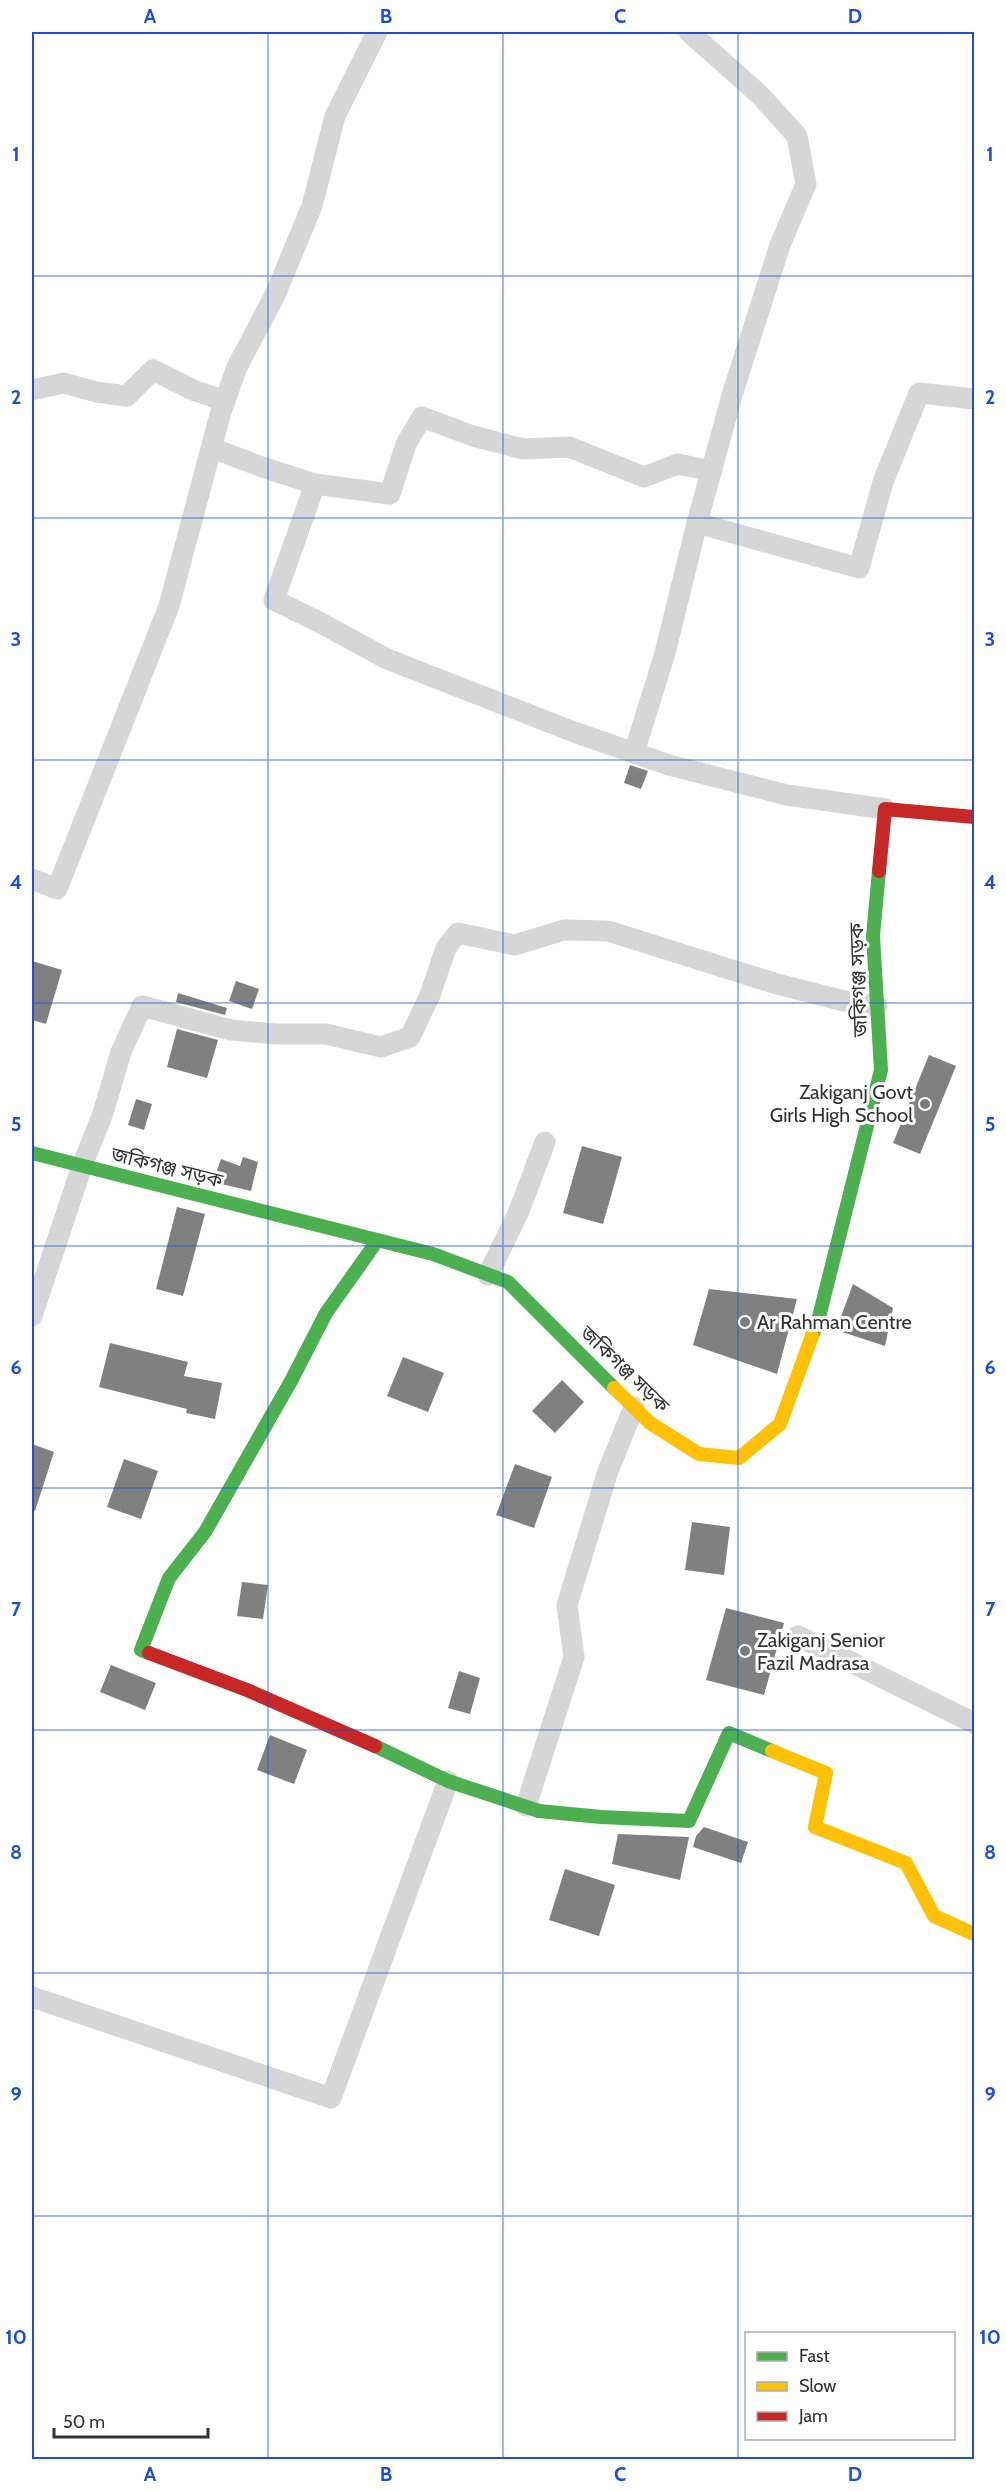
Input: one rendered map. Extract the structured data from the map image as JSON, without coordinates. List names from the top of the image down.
{
  "streets": {
    "main road": ["জকিগঞ্জ সড়ক"]
  },
  "places": ["Zakiganj Govt Girls High School", "Ar Rahman Centre", "Zakiganj Senior Fazil Madrasa"],
  "legend": ["Fast", "Slow", "Jam"],
  "scale_bar": "50 m",
  "grid": {
    "columns": [
      "A",
      "B",
      "C",
      "D"
    ],
    "rows": [
      "1",
      "2",
      "3",
      "4",
      "5",
      "6",
      "7",
      "8",
      "9",
      "10"
    ]
  }
}
